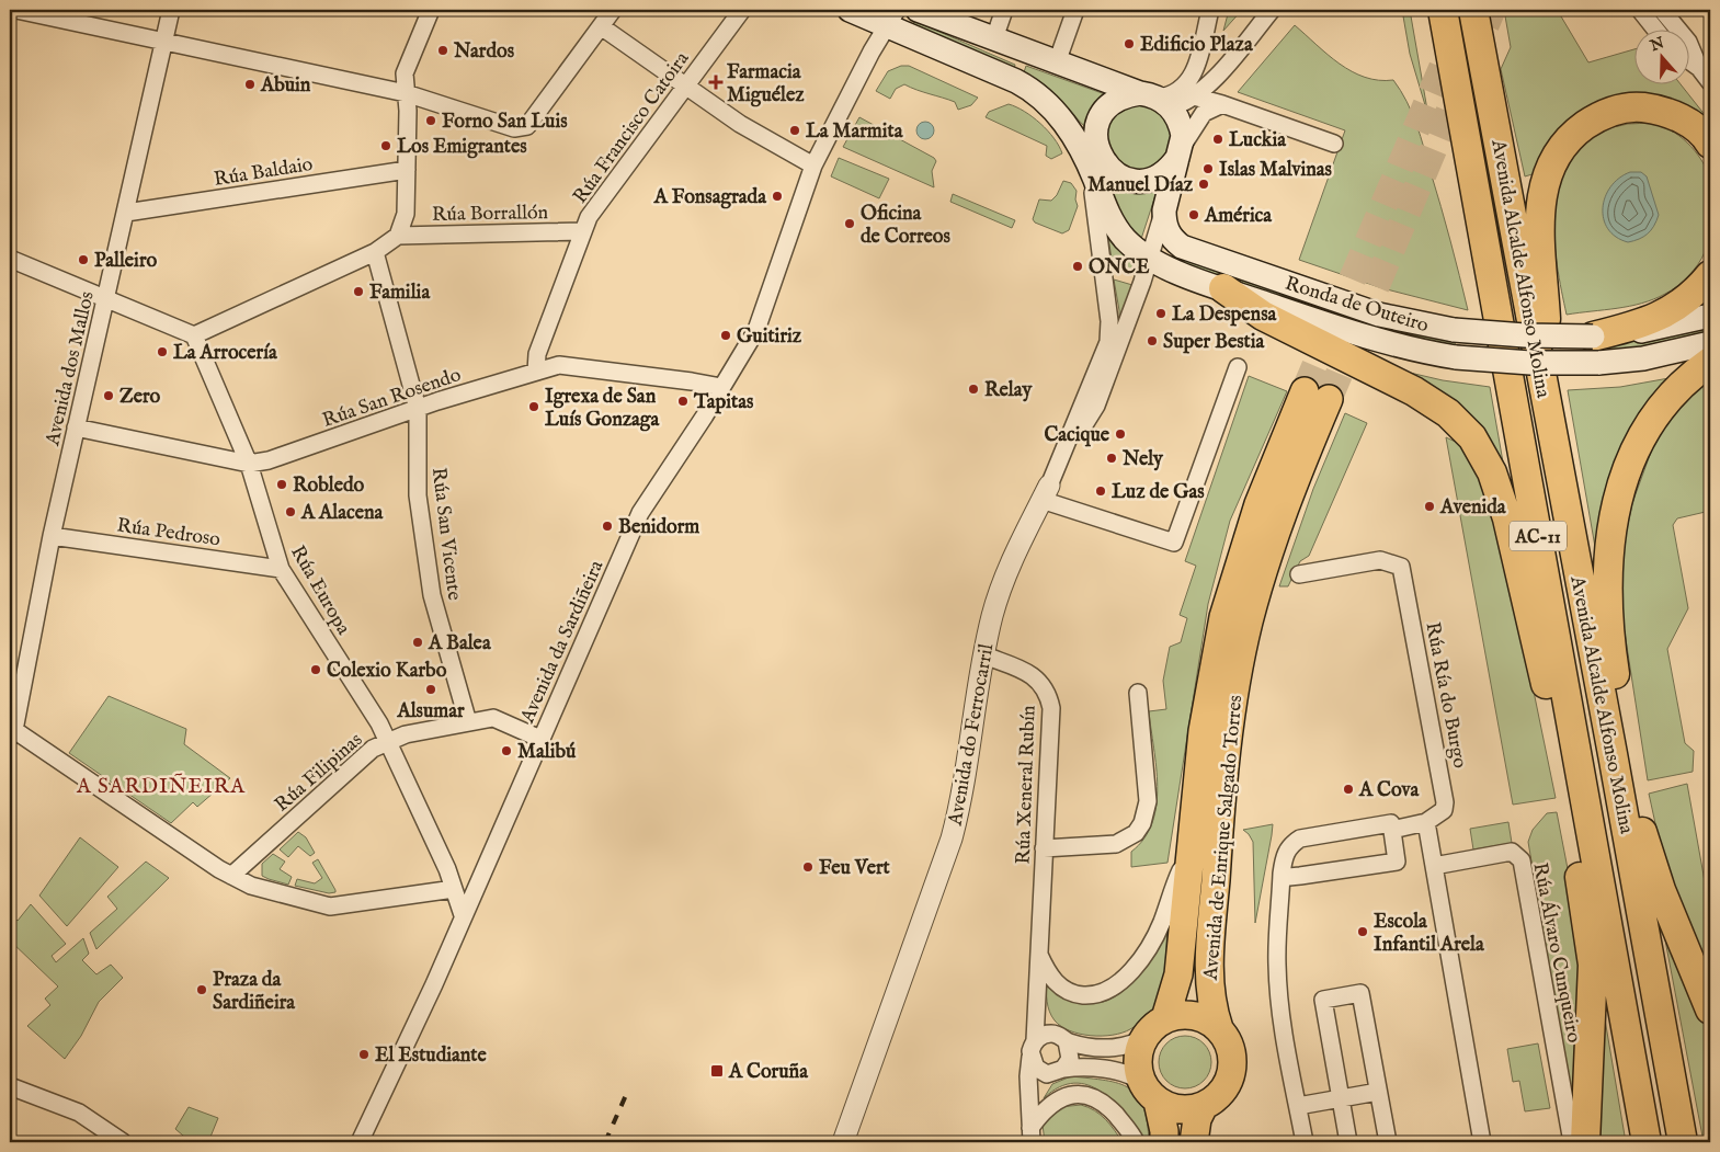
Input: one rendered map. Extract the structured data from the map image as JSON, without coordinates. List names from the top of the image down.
{
  "streets": {
    "highway": ["Avenida Alcalde Alfonso Molina", "AC-11"],
    "main road": ["Ronda de Outeiro", "Avenida de Enrique Salgado Torres"],
    "street": [
      "Rúa Francisco Catoira",
      "Rúa Baldaio",
      "Rúa Borrallón",
      "Avenida dos Mallos",
      "Rúa San Rosendo",
      "Rúa Pedroso",
      "Rúa San Vicente",
      "Rúa Europa",
      "Avenida da Sardiñeira",
      "Rúa Ría do Burgo",
      "Avenida do Ferrocarril",
      "Rúa Filipinas",
      "Rúa Xeneral Rubín",
      "Rúa Álvaro Cunqueiro"
    ]
  },
  "crossings": [
    ["Rúa Francisco Catoira", "Rúa Borrallón"],
    ["Rúa Francisco Catoira", "Rúa San Rosendo"],
    ["Rúa Baldaio", "Avenida dos Mallos"],
    ["Ronda de Outeiro", "Avenida da Sardiñeira"],
    ["Ronda de Outeiro", "Avenida do Ferrocarril"],
    ["Avenida dos Mallos", "Rúa San Rosendo"],
    ["Avenida dos Mallos", "Rúa Pedroso"],
    ["Rúa San Rosendo", "Rúa San Vicente"],
    ["Rúa San Rosendo", "Rúa Europa"],
    ["Rúa San Rosendo", "Avenida da Sardiñeira"],
    ["Rúa Pedroso", "Rúa Europa"],
    ["Rúa San Vicente", "Rúa Filipinas"],
    ["Rúa Europa", "Avenida da Sardiñeira"],
    ["Rúa Europa", "Rúa Filipinas"],
    ["Avenida da Sardiñeira", "Rúa Filipinas"],
    ["Avenida do Ferrocarril", "Rúa Xeneral Rubín"]
  ],
  "districts": ["A SARDIÑEIRA"],
  "places": {
    "other": [
      "Edificio Plaza",
      "Nardos",
      "Abuin",
      "Forno San Luis",
      "La Marmita",
      "Luckia",
      "Los Emigrantes",
      "Islas Malvinas",
      "Manuel Díaz",
      "A Fonsagrada",
      "América",
      "Oficina de Correos",
      "Palleiro",
      "ONCE",
      "Familia",
      "La Despensa",
      "Guitiriz",
      "Super Bestia",
      "La Arrocería",
      "Relay",
      "Zero",
      "Tapitas",
      "Igrexa de San Luís Gonzaga",
      "Cacique",
      "Nely",
      "Robledo",
      "Luz de Gas",
      "Avenida",
      "A Alacena",
      "Benidorm",
      "A Balea",
      "Colexio Karbo",
      "Alsumar",
      "Malibú",
      "A Cova",
      "Feu Vert",
      "Escola Infantil Arela",
      "Praza da Sardiñeira",
      "El Estudiante"
    ],
    "health": ["Farmacia Miguélez"],
    "transit": ["A Coruña"]
  },
  "north": "top"
}
